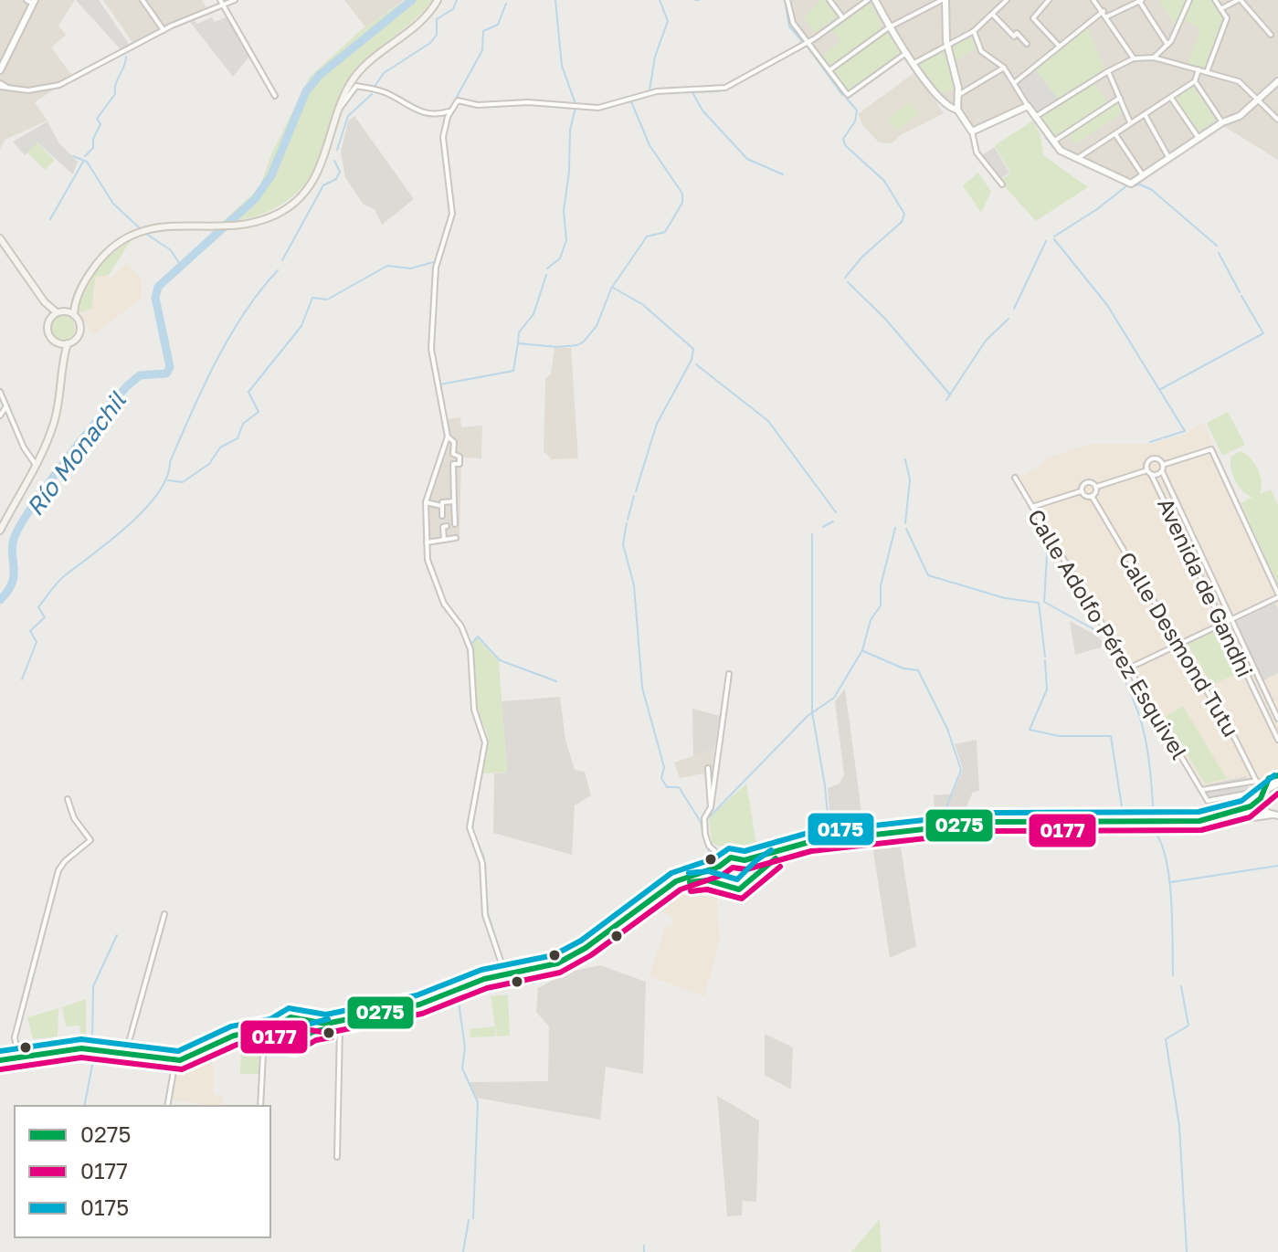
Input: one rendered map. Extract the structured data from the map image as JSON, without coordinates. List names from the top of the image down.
{
  "streets": {
    "street": ["Avenida de Gandhi", "Calle Adolfo Pérez Esquivel", "Calle Desmond Tutu"]
  },
  "water": ["Río Monachil"],
  "lines": ["transit line 0275", "transit line 0175", "transit line 0177"],
  "legend": ["0275", "0177", "0175"]
}
